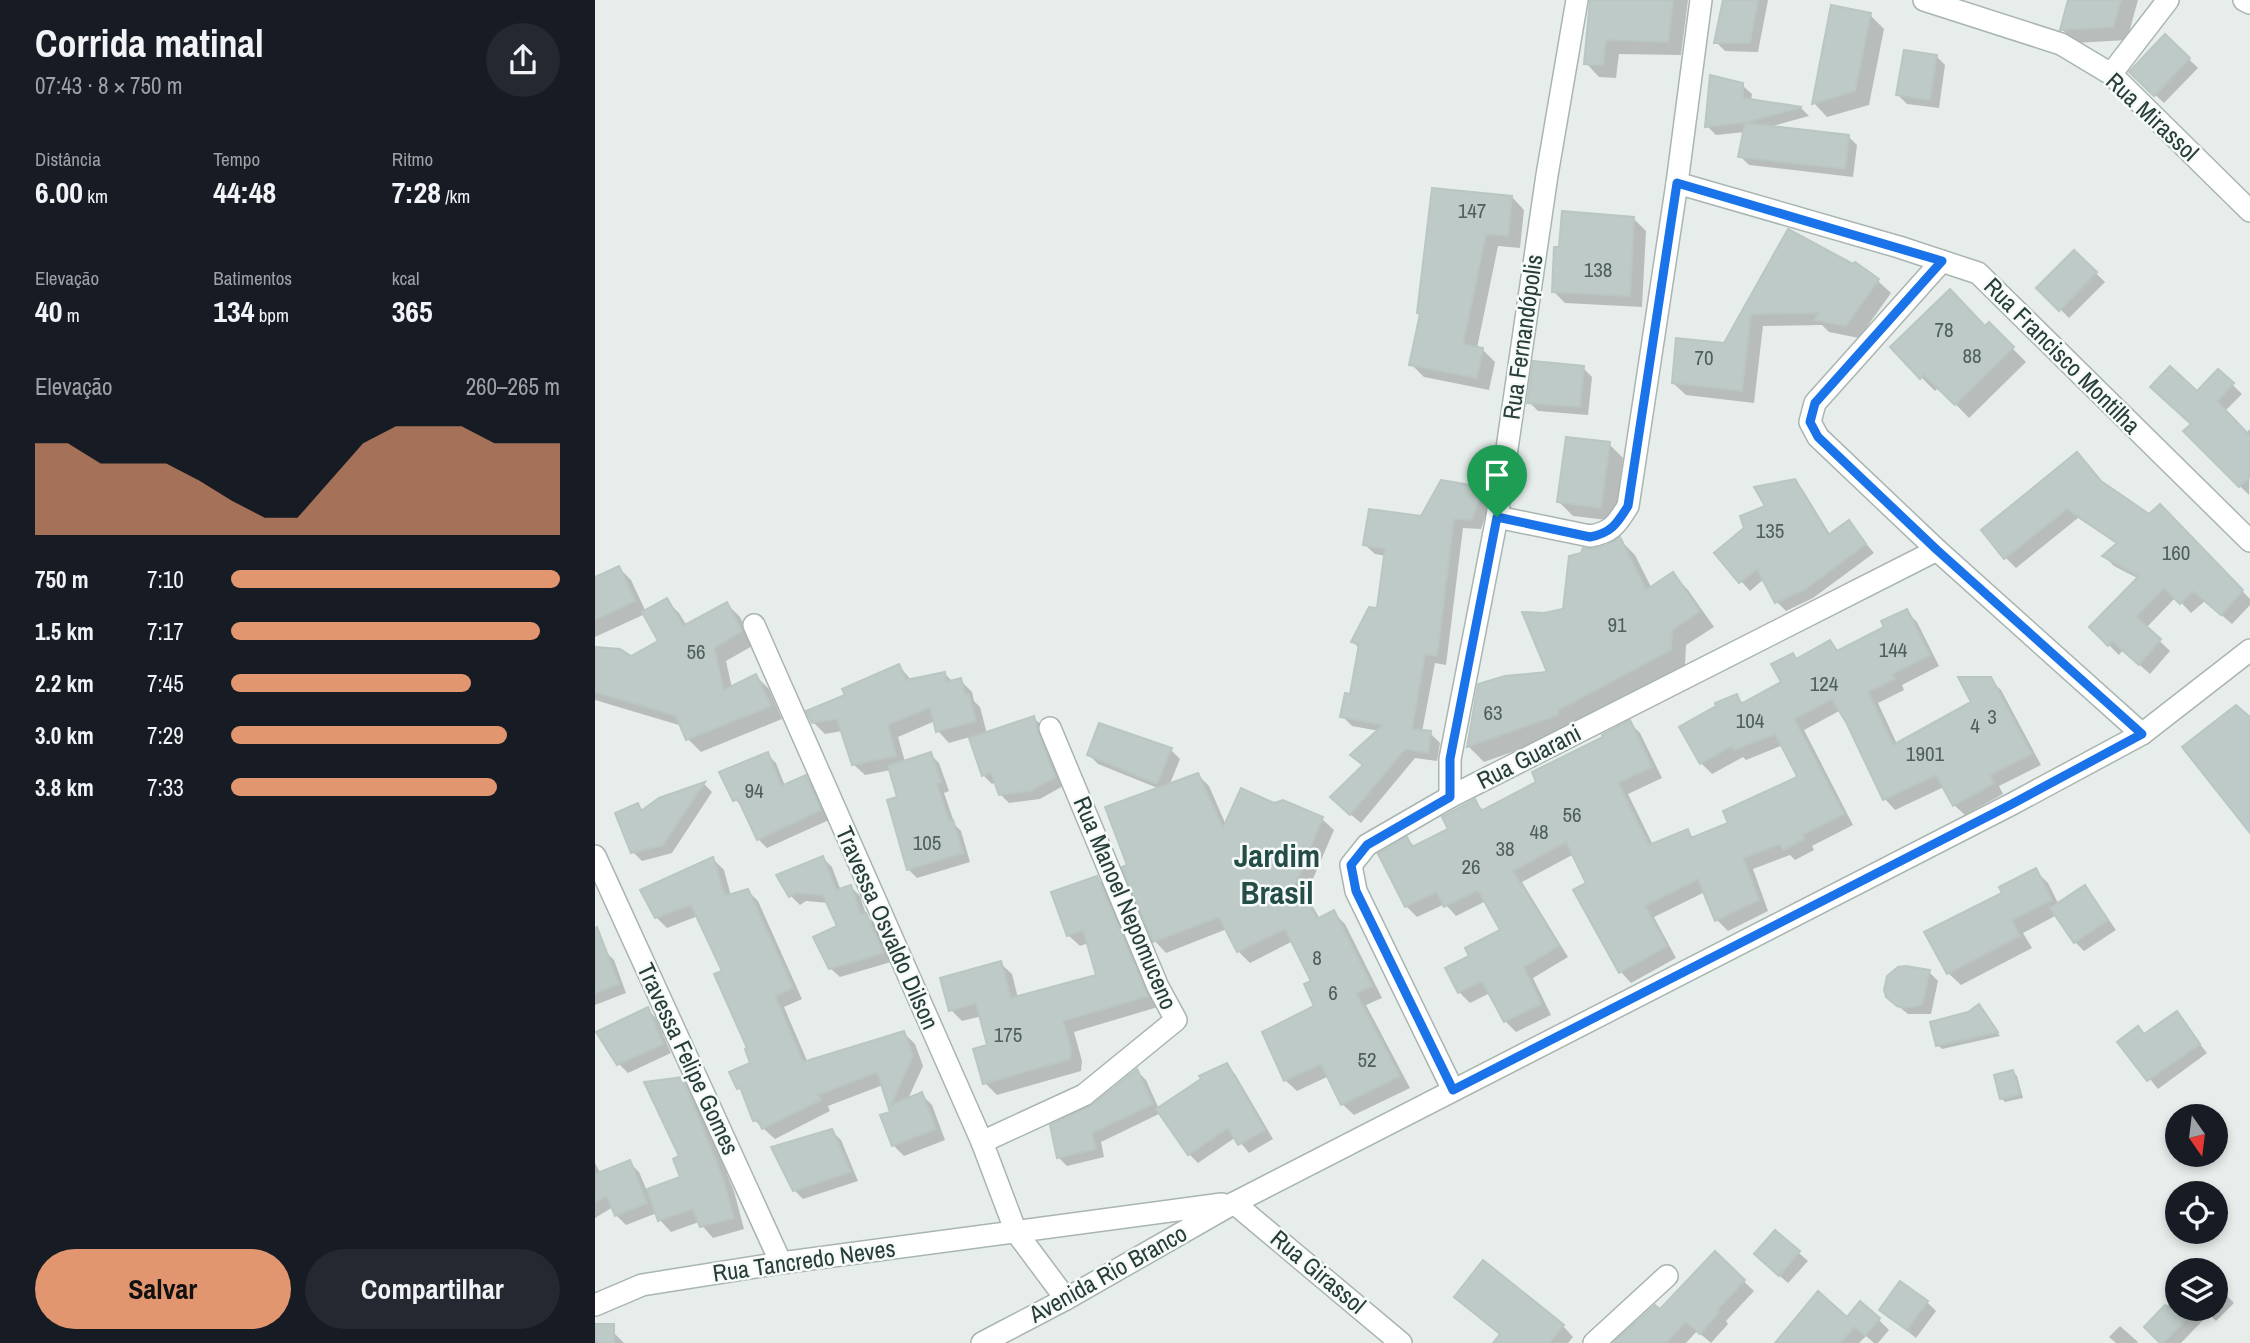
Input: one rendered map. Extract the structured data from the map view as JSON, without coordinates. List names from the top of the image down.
{
  "streets": {
    "street": [
      "Rua Mirassol",
      "Rua Fernandópolis",
      "Rua Francisco Montilha",
      "Rua Guarani",
      "Rua Manoel Nepomuceno",
      "Travessa Osvaldo Dilson",
      "Travessa Felipe Gomes",
      "Rua Tancredo Neves",
      "Rua Girassol",
      "Avenida Rio Branco"
    ]
  },
  "crossings": [
    ["Rua Fernandópolis", "Rua Guarani"],
    ["Rua Guarani", "Avenida Rio Branco"],
    ["Rua Manoel Nepomuceno", "Travessa Osvaldo Dilson"],
    ["Travessa Osvaldo Dilson", "Rua Tancredo Neves"],
    ["Travessa Felipe Gomes", "Rua Tancredo Neves"],
    ["Rua Tancredo Neves", "Rua Girassol"],
    ["Rua Tancredo Neves", "Avenida Rio Branco"],
    ["Rua Girassol", "Avenida Rio Branco"]
  ],
  "districts": ["Jardim Brasil"],
  "house_numbers": [
    "147",
    "138",
    "78",
    "88",
    "70",
    "135",
    "160",
    "91",
    "144",
    "56",
    "124",
    "63",
    "3",
    "104",
    "4",
    "1901",
    "94",
    "56",
    "48",
    "105",
    "38",
    "26",
    "8",
    "6",
    "175",
    "52"
  ],
  "north": "bottom",
  "page": {
    "heading": ["Corrida matinal", "07:43 · 8 × 750 m"],
    "stats": [
      ["Distância", "6.00 km"],
      ["Tempo", "44:48"],
      ["Ritmo", "7:28 /km"],
      ["Elevação", "40 m"],
      ["Batimentos", "134 bpm"],
      ["kcal", "365"]
    ],
    "chart": ["Elevação", "260–265 m"],
    "list": [
      {
        "name": "750 m",
        "note": "7:10"
      },
      {
        "name": "1.5 km",
        "note": "7:17"
      },
      {
        "name": "2.2 km",
        "note": "7:45"
      },
      {
        "name": "3.0 km",
        "note": "7:29"
      },
      {
        "name": "3.8 km",
        "note": "7:33"
      }
    ],
    "buttons": ["Salvar", "Compartilhar"]
  }
}
